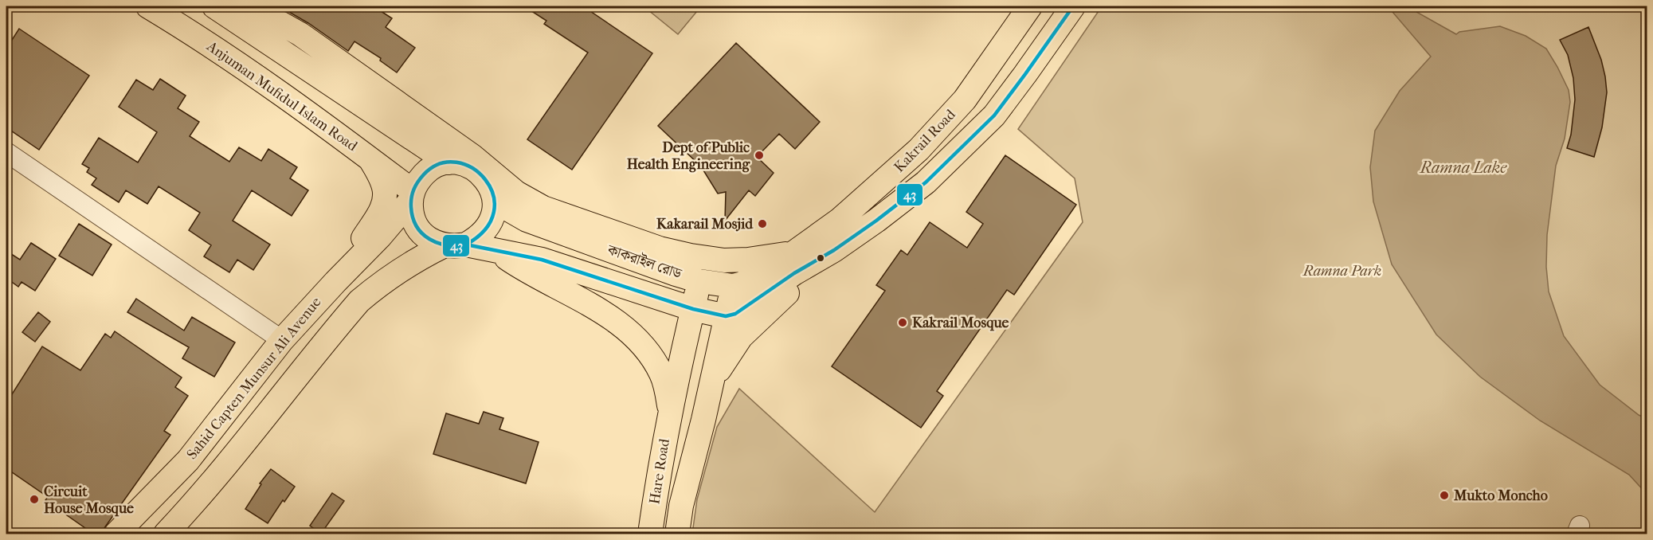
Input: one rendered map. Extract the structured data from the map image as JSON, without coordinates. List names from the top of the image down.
{
  "streets": {
    "main road": [
      "Anjuman Mufidul Islam Road",
      "Kakrail Road",
      "কাকরাইল রোড",
      "Sahid Capten Munsur Ali Avenue",
      "Hare Road"
    ]
  },
  "crossings": [
    ["Anjuman Mufidul Islam Road", "কাকরাইল রোড"],
    ["Anjuman Mufidul Islam Road", "Sahid Capten Munsur Ali Avenue"],
    ["কাকরাইল রোড", "Sahid Capten Munsur Ali Avenue"],
    ["কাকরাইল রোড", "Hare Road"]
  ],
  "water": ["Ramna Lake"],
  "parks": ["Ramna Park"],
  "places": [
    "Dept of Public Health Engineering",
    "Kakarail Mosjid",
    "Kakrail Mosque",
    "Mukto Moncho",
    "Circuit House Mosque"
  ],
  "lines": ["transit line 43"]
}
